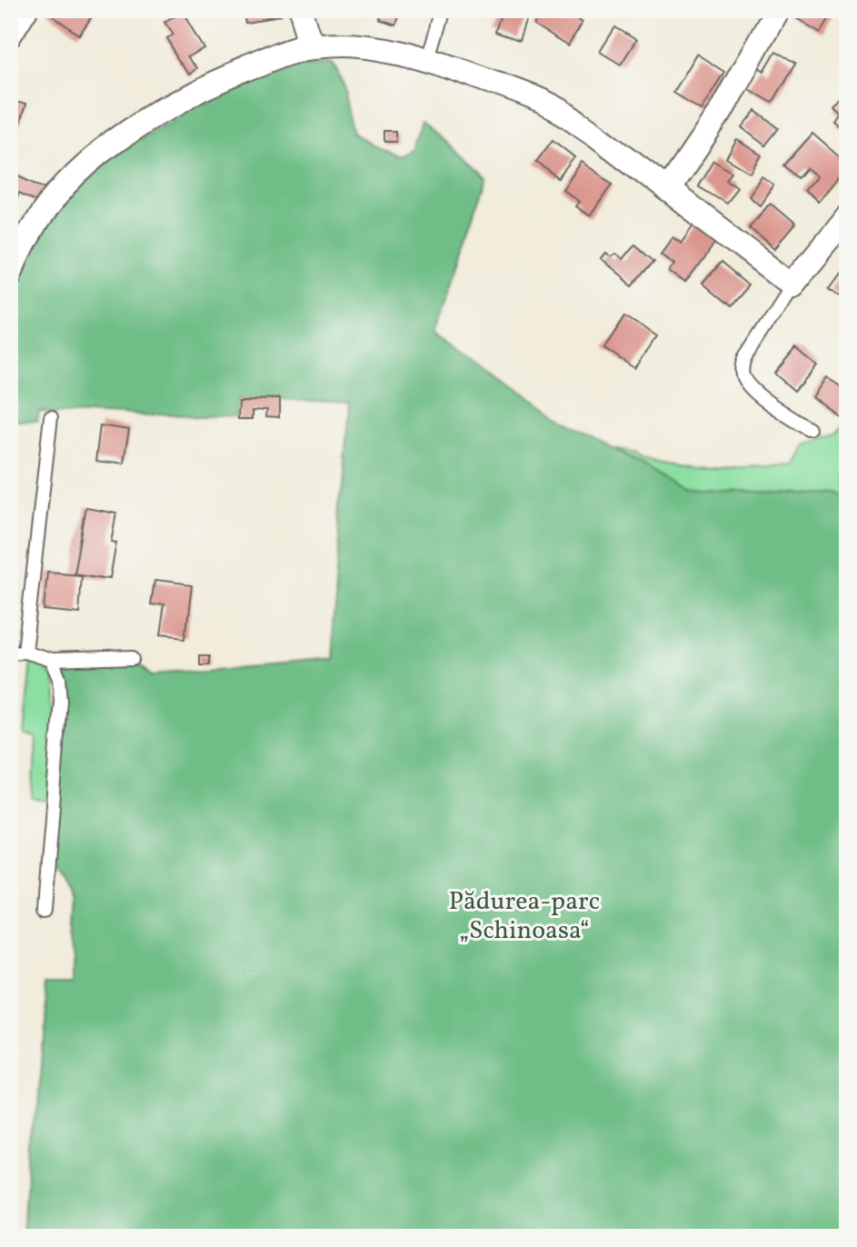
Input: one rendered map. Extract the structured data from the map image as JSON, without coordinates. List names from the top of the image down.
{
  "parks": ["Pădurea-parc „Schinoasa“"]
}
